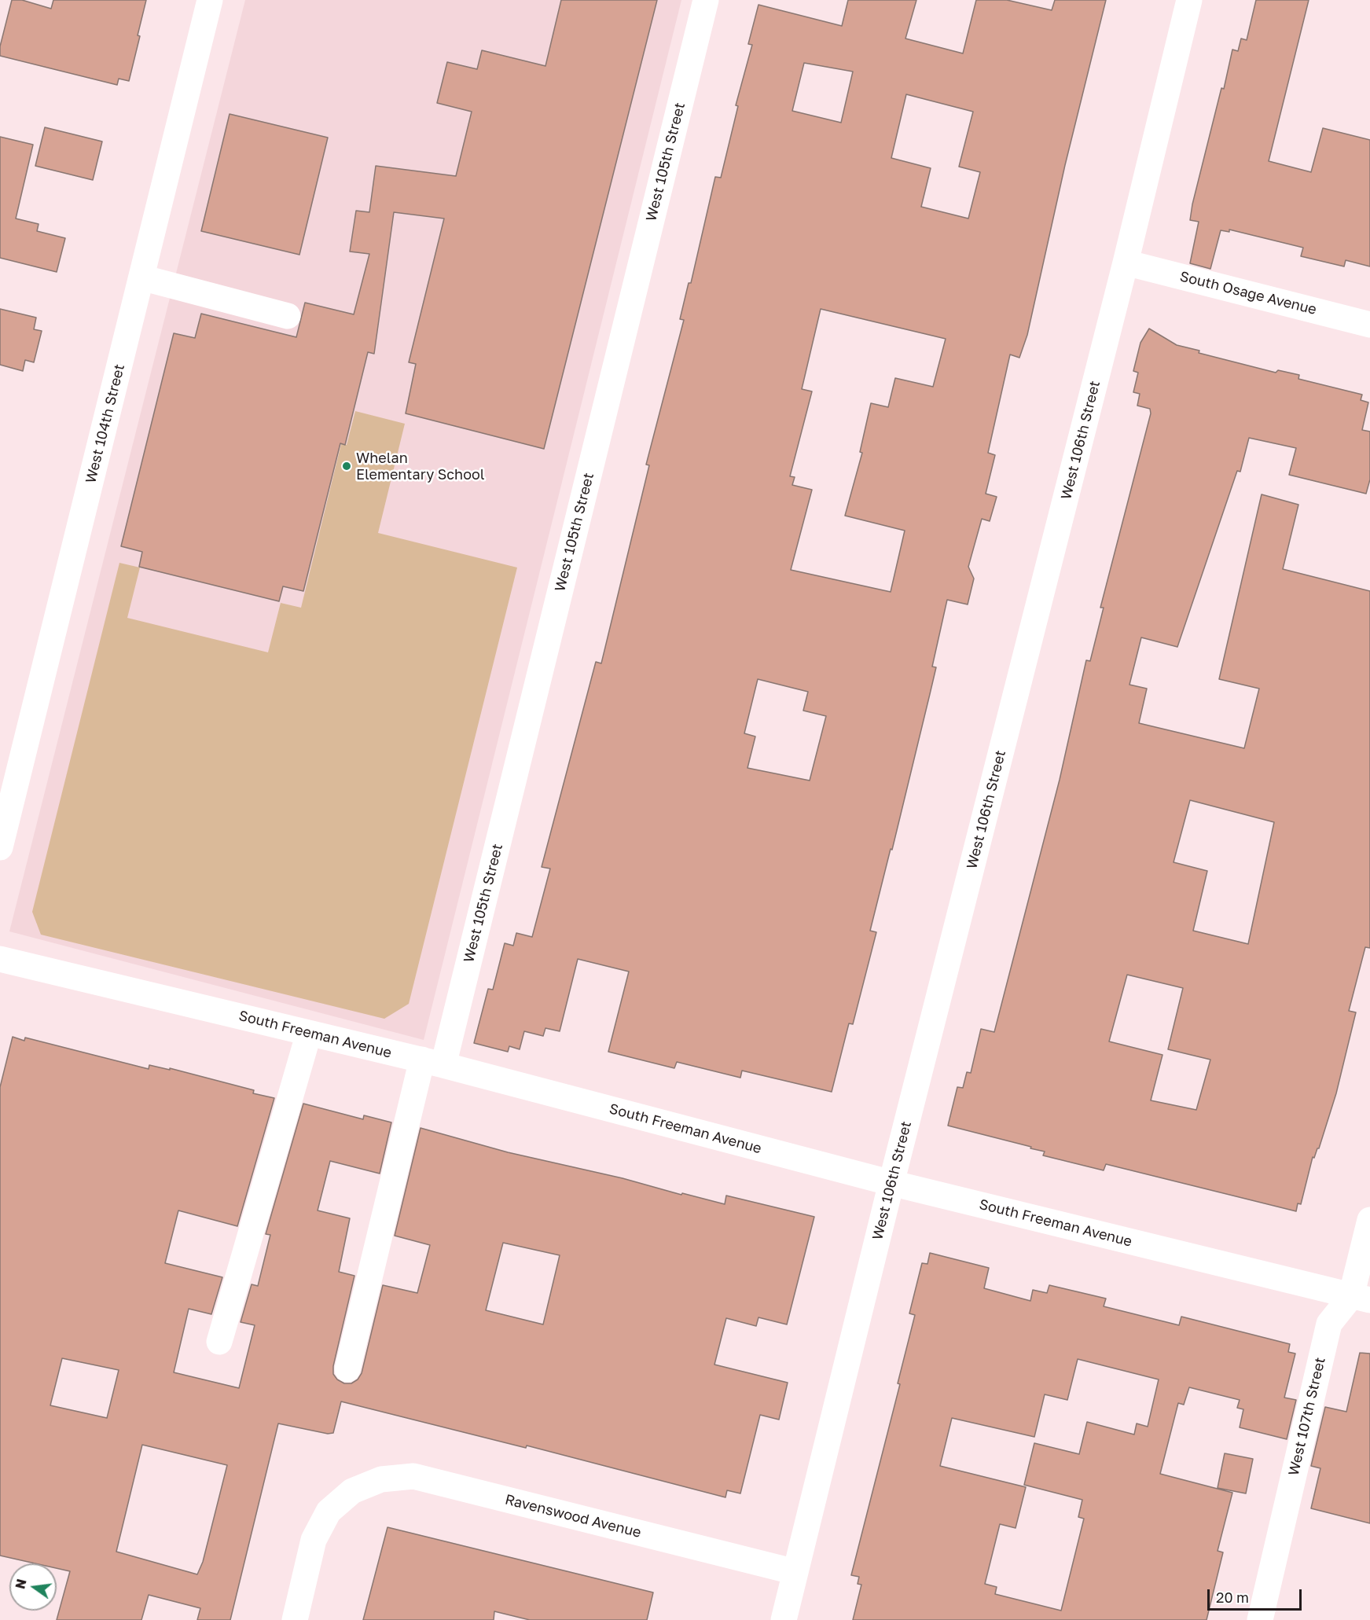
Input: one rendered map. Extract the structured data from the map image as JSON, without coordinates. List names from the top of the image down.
{
  "streets": {
    "street": [
      "West 105th Street",
      "South Osage Avenue",
      "West 104th Street",
      "West 106th Street",
      "South Freeman Avenue",
      "West 107th Street",
      "Ravenswood Avenue"
    ]
  },
  "crossings": [
    ["West 105th Street", "South Freeman Avenue"],
    ["South Osage Avenue", "West 106th Street"],
    ["West 106th Street", "South Freeman Avenue"],
    ["West 106th Street", "Ravenswood Avenue"],
    ["South Freeman Avenue", "West 107th Street"]
  ],
  "places": ["Whelan Elementary School"],
  "scale_bar": "20 m",
  "north": "left"
}
